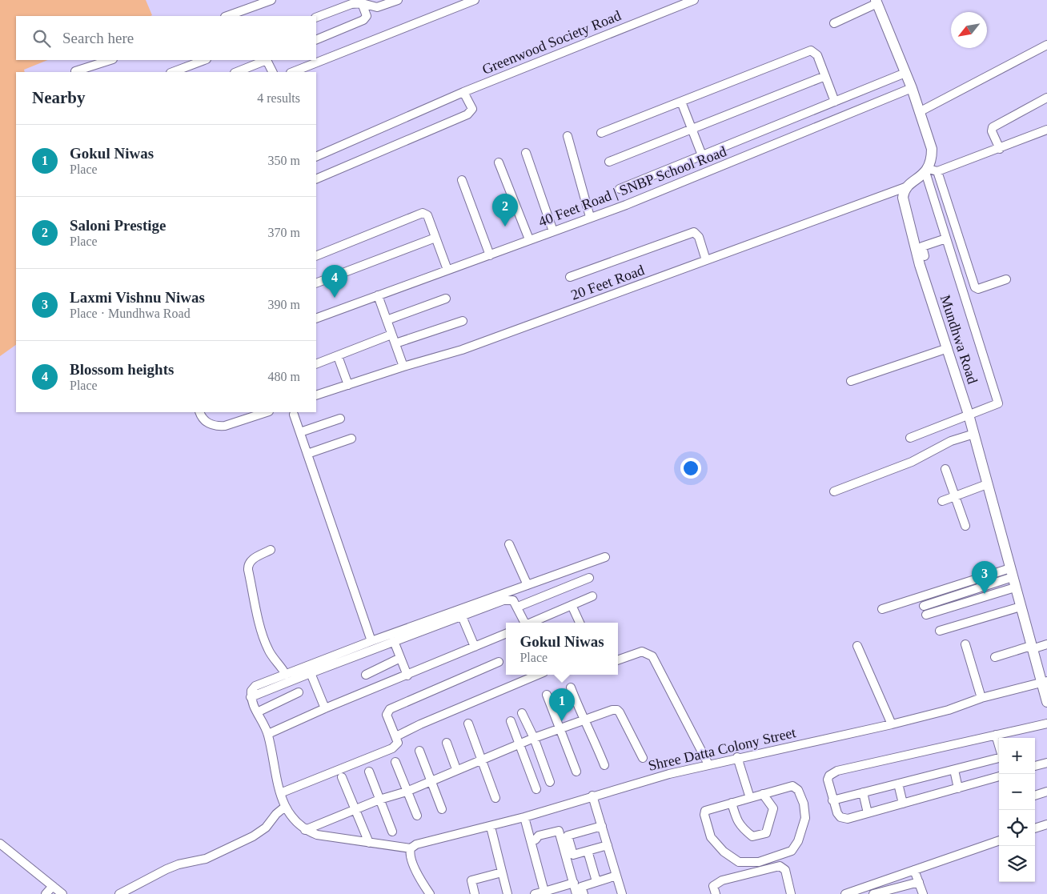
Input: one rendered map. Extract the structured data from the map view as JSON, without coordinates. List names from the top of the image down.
{
  "streets": {
    "main road": ["Mundhwa Road"],
    "street": [
      "Greenwood Society Road",
      "40 Feet Road | SNBP School Road",
      "20 Feet Road",
      "Shree Datta Colony Street"
    ]
  },
  "crossings": [
    ["20 Feet Road", "Mundhwa Road"],
    ["Mundhwa Road", "Shree Datta Colony Street"]
  ],
  "north": "bottom left",
  "page": {
    "search": "Search here",
    "heading": ["Nearby", "4 results"],
    "list": [
      {
        "mark": "1",
        "name": "Gokul Niwas",
        "note": "Place",
        "value": "350 m"
      },
      {
        "mark": "2",
        "name": "Saloni Prestige",
        "note": "Place",
        "value": "370 m"
      },
      {
        "mark": "3",
        "name": "Laxmi Vishnu Niwas",
        "note": "Place · Mundhwa Road",
        "value": "390 m"
      },
      {
        "mark": "4",
        "name": "Blossom heights",
        "note": "Place",
        "value": "480 m"
      }
    ],
    "pins": [
      "2",
      "4",
      "3",
      "1"
    ],
    "popup": ["Gokul Niwas", "Place"],
    "map_buttons": ["+", "−"]
  }
}
